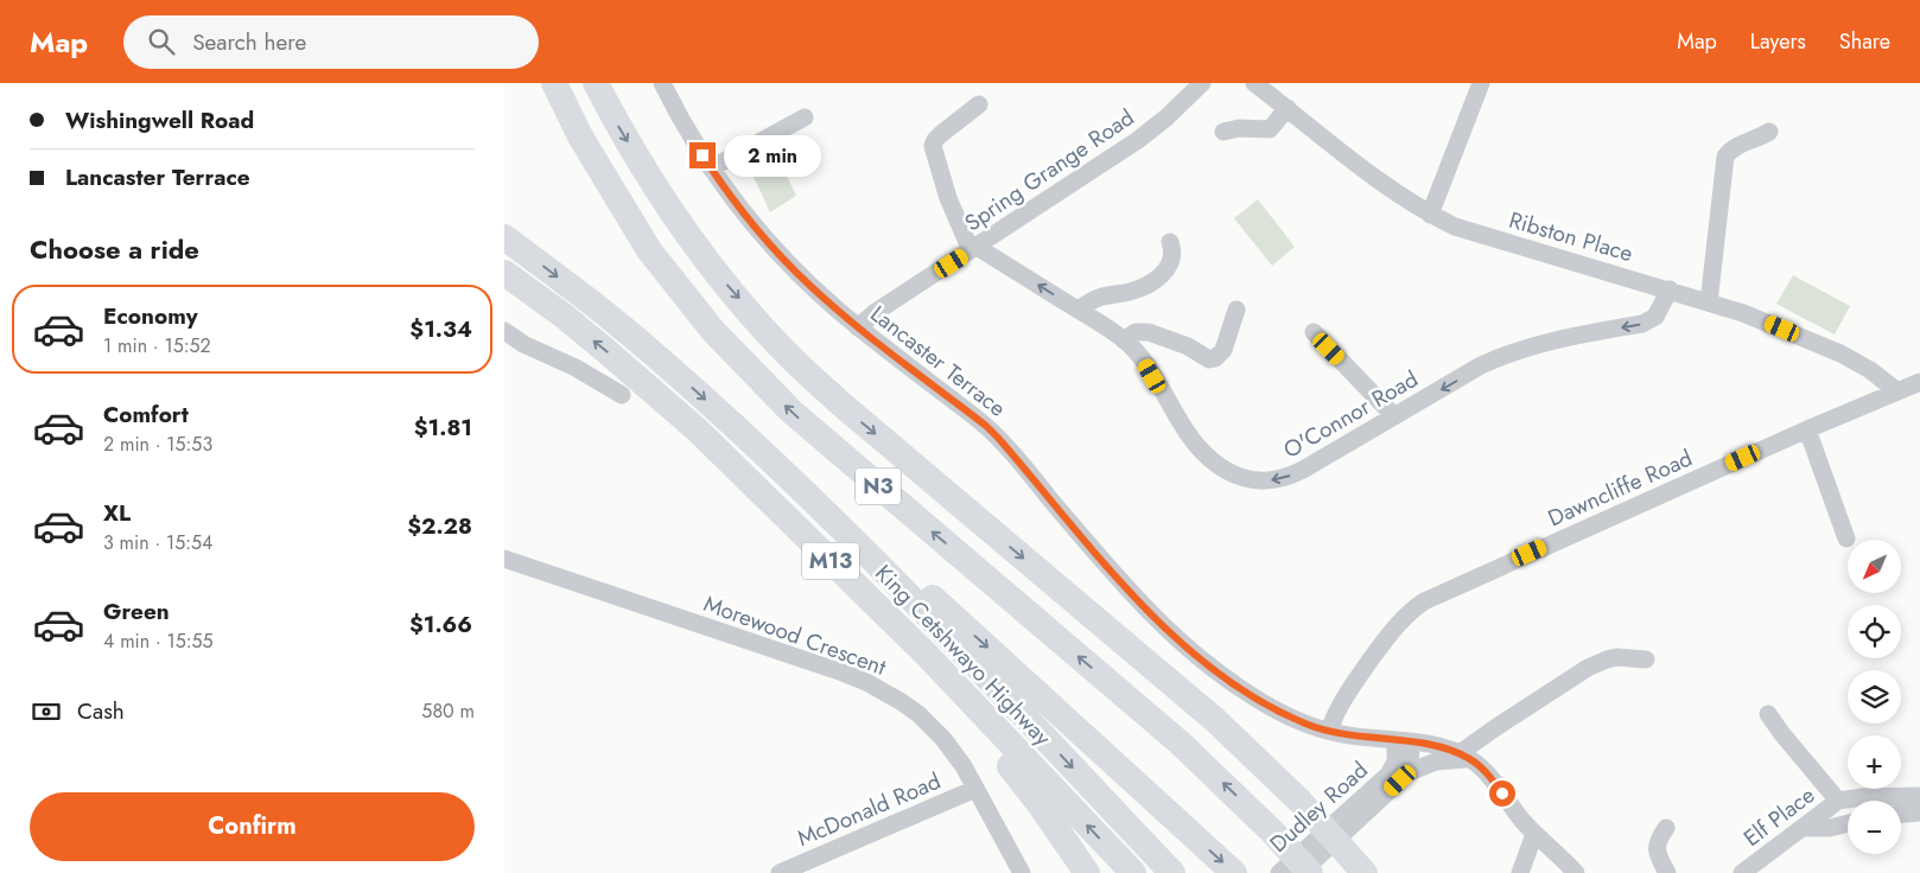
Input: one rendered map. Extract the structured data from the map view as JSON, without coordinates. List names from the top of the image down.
{
  "streets": {
    "highway": ["N3", "M13", "King Cetshwayo Highway"],
    "street": [
      "Spring Grange Road",
      "Ribston Place",
      "Lancaster Terrace",
      "O'Connor Road",
      "Dawncliffe Road",
      "Morewood Crescent",
      "Dudley Road",
      "McDonald Road",
      "Elf Place"
    ]
  },
  "crossings": [
    ["Spring Grange Road", "Lancaster Terrace"],
    ["Spring Grange Road", "O'Connor Road"],
    ["Ribston Place", "O'Connor Road"],
    ["Ribston Place", "Dawncliffe Road"],
    ["Lancaster Terrace", "Dawncliffe Road"],
    ["Lancaster Terrace", "Dudley Road"],
    ["Morewood Crescent", "McDonald Road"]
  ],
  "one_way": ["O'Connor Road"],
  "north": "bottom left",
  "page": {
    "header": "Map",
    "search": "Search here",
    "nav": ["Map", "Layers", "Share"],
    "banner": ["Wishingwell Road", "Lancaster Terrace"],
    "bubble": "2 min",
    "heading": "Choose a ride",
    "list": [
      {
        "name": "Economy",
        "note": "1 min · 15:52",
        "value": "$1.34"
      },
      {
        "name": "Comfort",
        "note": "2 min · 15:53",
        "value": "$1.81"
      },
      {
        "name": "XL",
        "note": "3 min · 15:54",
        "value": "$2.28"
      },
      {
        "name": "Green",
        "note": "4 min · 15:55",
        "value": "$1.66"
      }
    ],
    "map_buttons": ["+", "−"],
    "pay": ["Cash", "580 m"],
    "buttons": "Confirm"
  }
}
